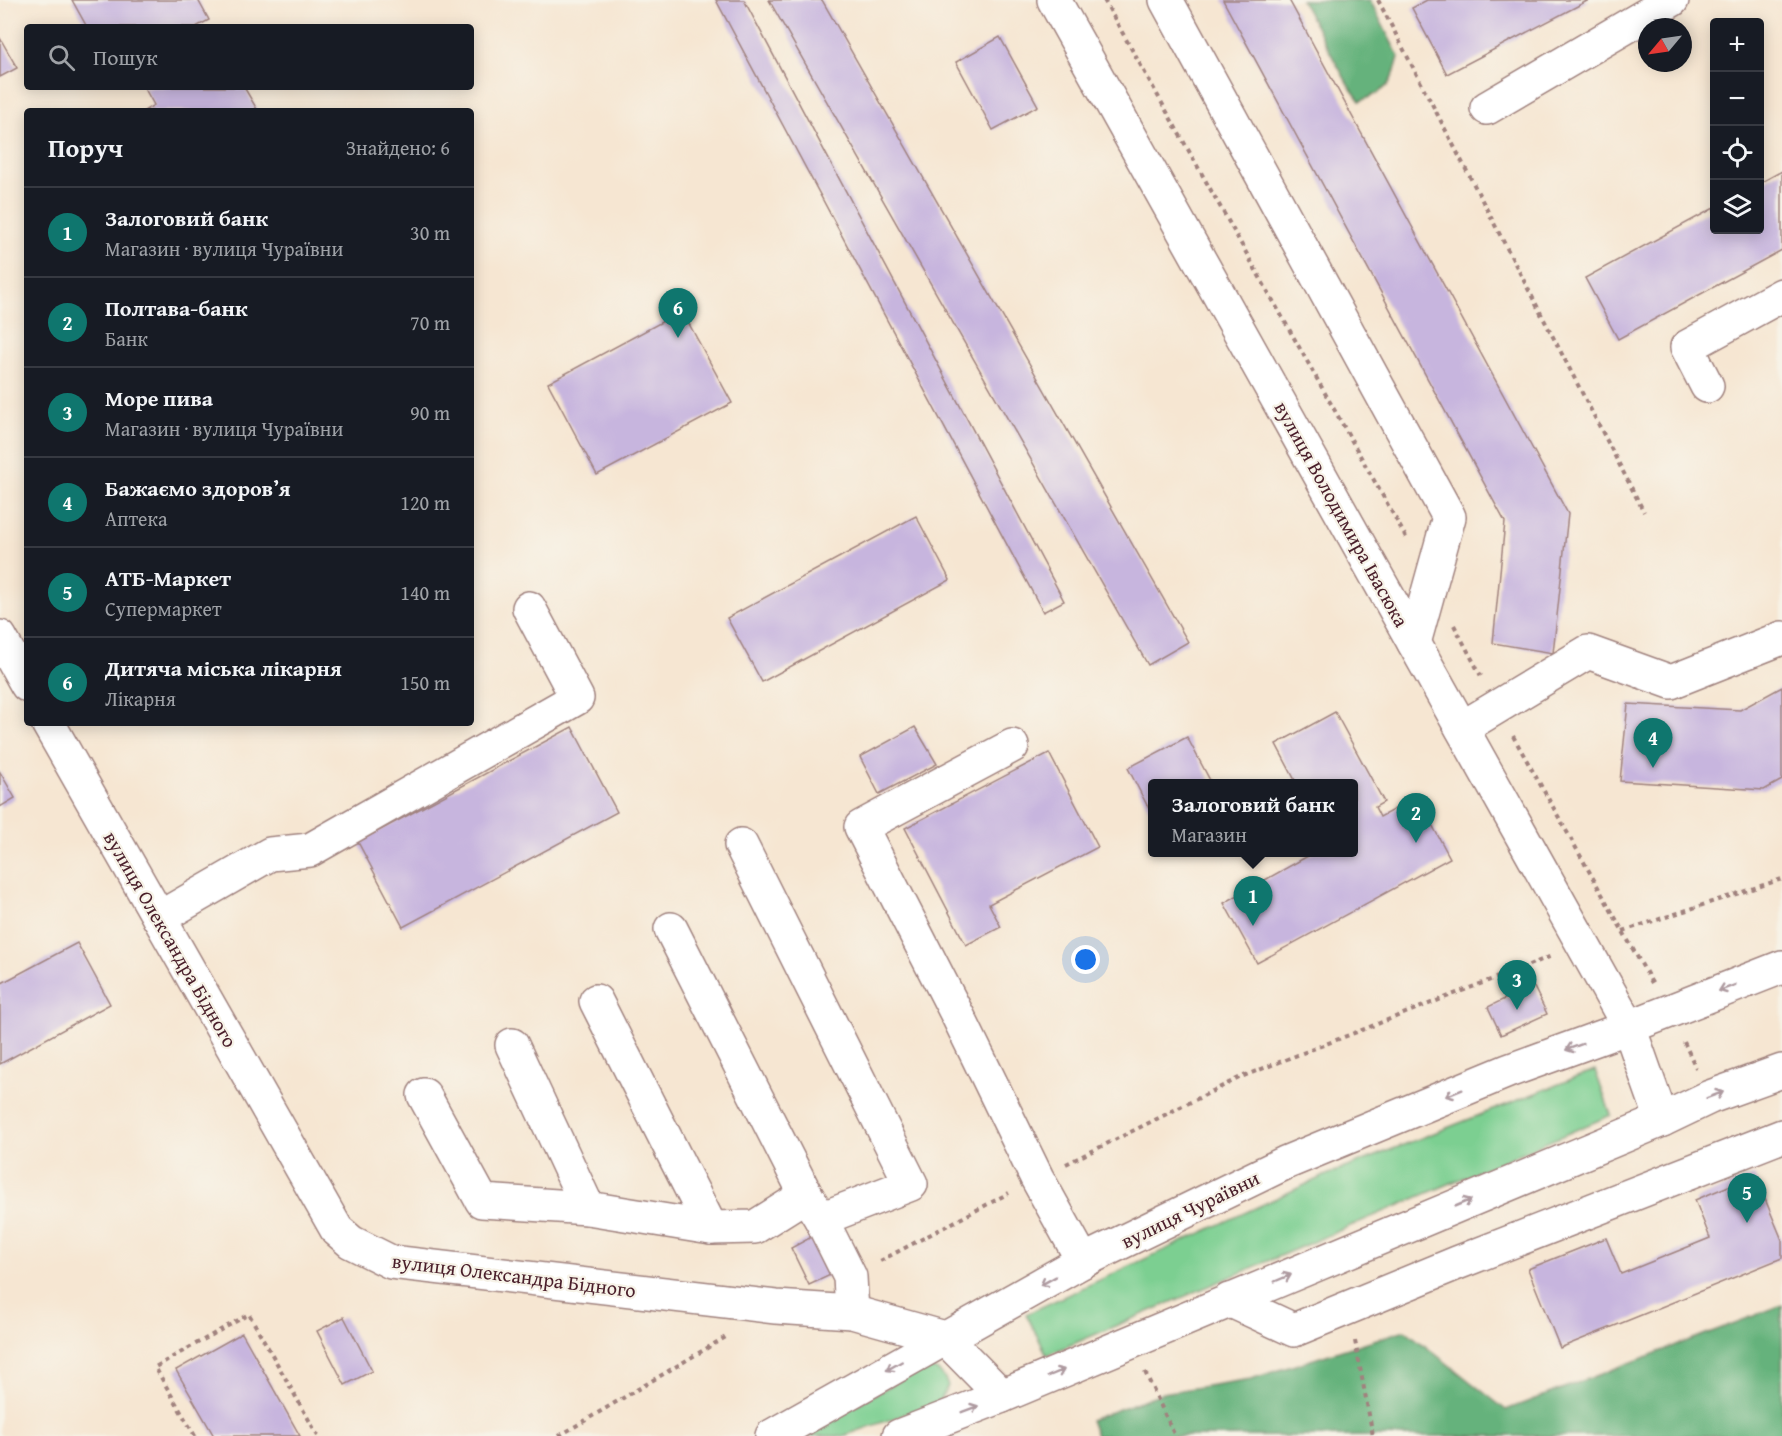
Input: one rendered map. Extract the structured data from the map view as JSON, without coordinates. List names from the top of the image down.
{
  "streets": {
    "street": ["вулиця Володимира Івасюка", "вулиця Олександра Бідного", "вулиця Чураївни"]
  },
  "crossings": [
    ["вулиця Володимира Івасюка", "вулиця Чураївни"],
    ["вулиця Олександра Бідного", "вулиця Чураївни"]
  ],
  "north": "bottom left",
  "page": {
    "map_buttons": ["+", "−"],
    "search": "Пошук",
    "heading": ["Поруч", "Знайдено: 6"],
    "list": [
      {
        "mark": "1",
        "name": "Залоговий банк",
        "note": "Магазин · вулиця Чураївни",
        "value": "30 m"
      },
      {
        "mark": "2",
        "name": "Полтава-банк",
        "note": "Банк",
        "value": "70 m"
      },
      {
        "mark": "3",
        "name": "Море пива",
        "note": "Магазин · вулиця Чураївни",
        "value": "90 m"
      },
      {
        "mark": "4",
        "name": "Бажаємо здоровʼя",
        "note": "Аптека",
        "value": "120 m"
      },
      {
        "mark": "5",
        "name": "АТБ-Маркет",
        "note": "Супермаркет",
        "value": "140 m"
      },
      {
        "mark": "6",
        "name": "Дитяча міська лікарня",
        "note": "Лікарня",
        "value": "150 m"
      }
    ],
    "pins": [
      "6",
      "4",
      "2",
      "1",
      "3",
      "5"
    ],
    "popup": ["Залоговий банк", "Магазин"]
  }
}
